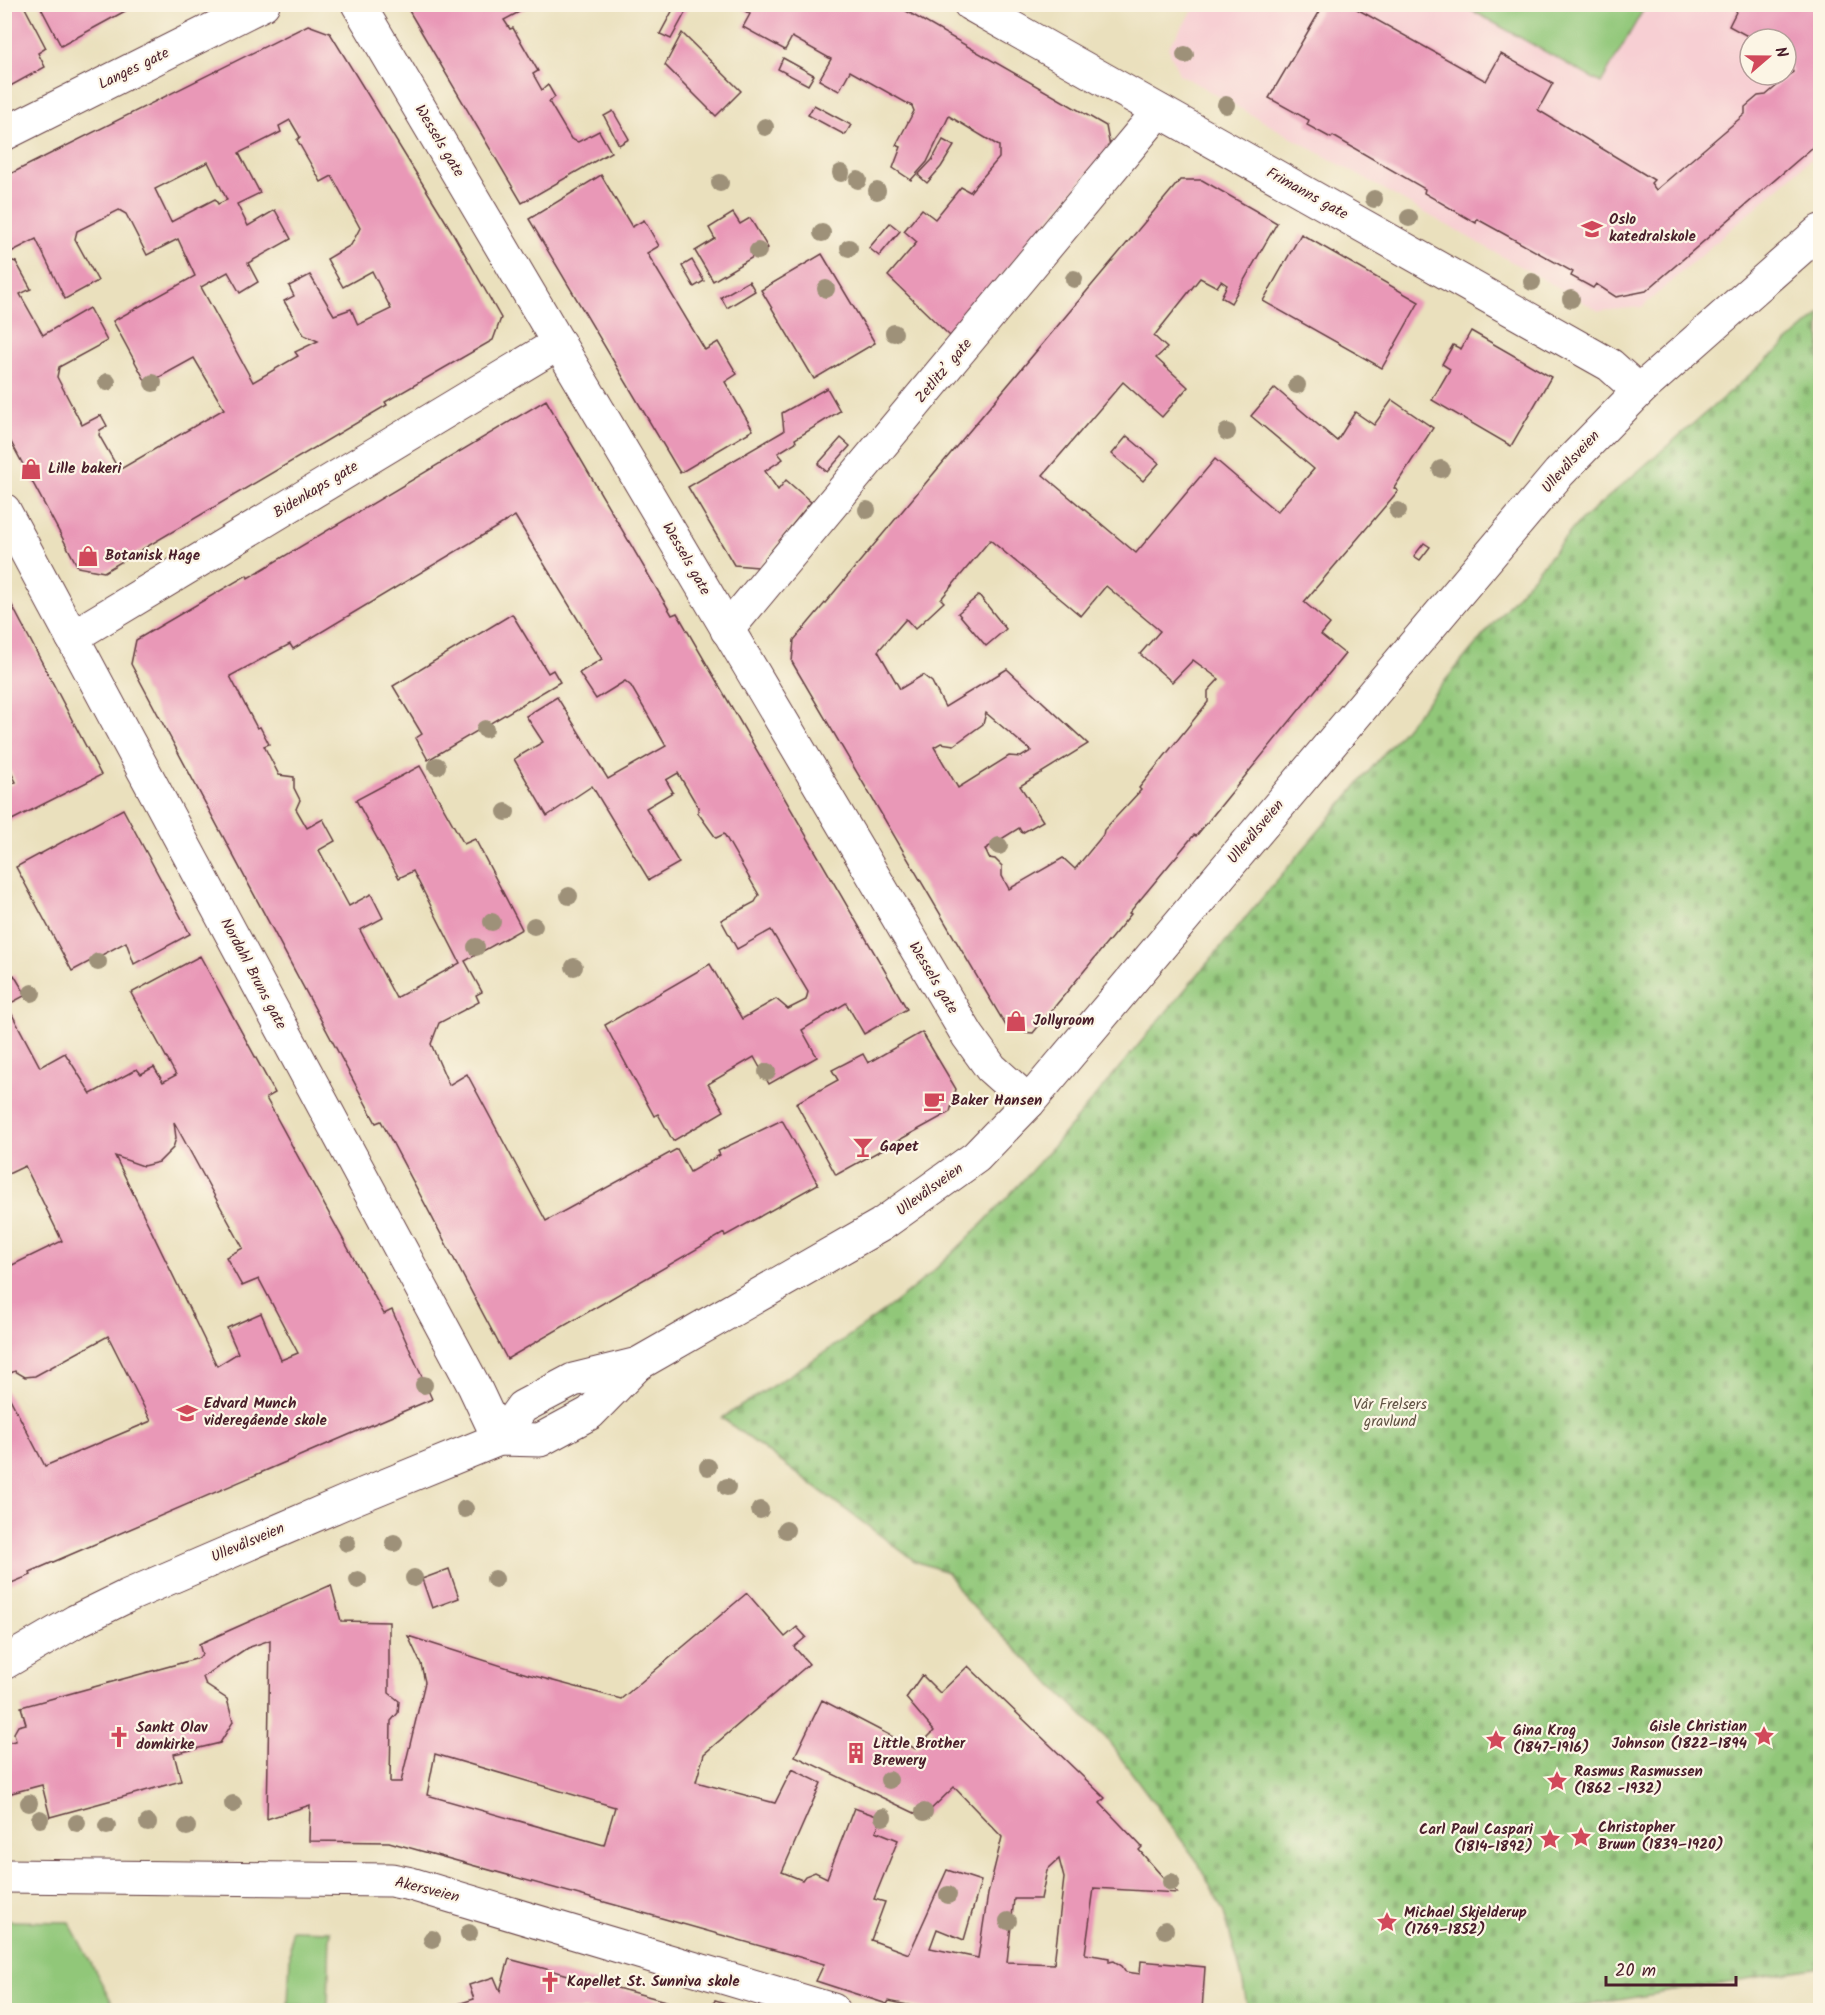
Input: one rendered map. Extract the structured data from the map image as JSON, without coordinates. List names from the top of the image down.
{
  "streets": {
    "street": [
      "Langes gate",
      "Wessels gate",
      "Frimanns gate",
      "Zetlitz’ gate",
      "Ullevålsveien",
      "Bidenkaps gate",
      "Nordahl Bruns gate",
      "Akersveien"
    ]
  },
  "crossings": [
    ["Wessels gate", "Zetlitz’ gate"],
    ["Wessels gate", "Ullevålsveien"],
    ["Wessels gate", "Bidenkaps gate"],
    ["Frimanns gate", "Zetlitz’ gate"],
    ["Frimanns gate", "Ullevålsveien"],
    ["Ullevålsveien", "Nordahl Bruns gate"],
    ["Bidenkaps gate", "Nordahl Bruns gate"]
  ],
  "parks": ["Vår Frelsers gravlund"],
  "places": {
    "school or university": ["Oslo katedralskole", "Edvard Munch videregående skole"],
    "shop": ["Lille bakeri", "Botanisk Hage", "Jollyroom"],
    "cafe": ["Baker Hansen"],
    "bar": ["Gapet"],
    "place": [
      "Gisle Christian Johnson (1822–1894",
      "Gina Krog (1847-1916)",
      "Rasmus Rasmussen (1862 -1932)",
      "Christopher Bruun (1839–1920)",
      "Carl Paul Caspari (1814-1892)",
      "Michael Skjelderup (1769–1852)"
    ],
    "church": ["Sankt Olav domkirke", "Kapellet St. Sunniva skole"],
    "building": ["Little Brother Brewery"]
  },
  "scale_bar": "20 m",
  "north": "right"
}
